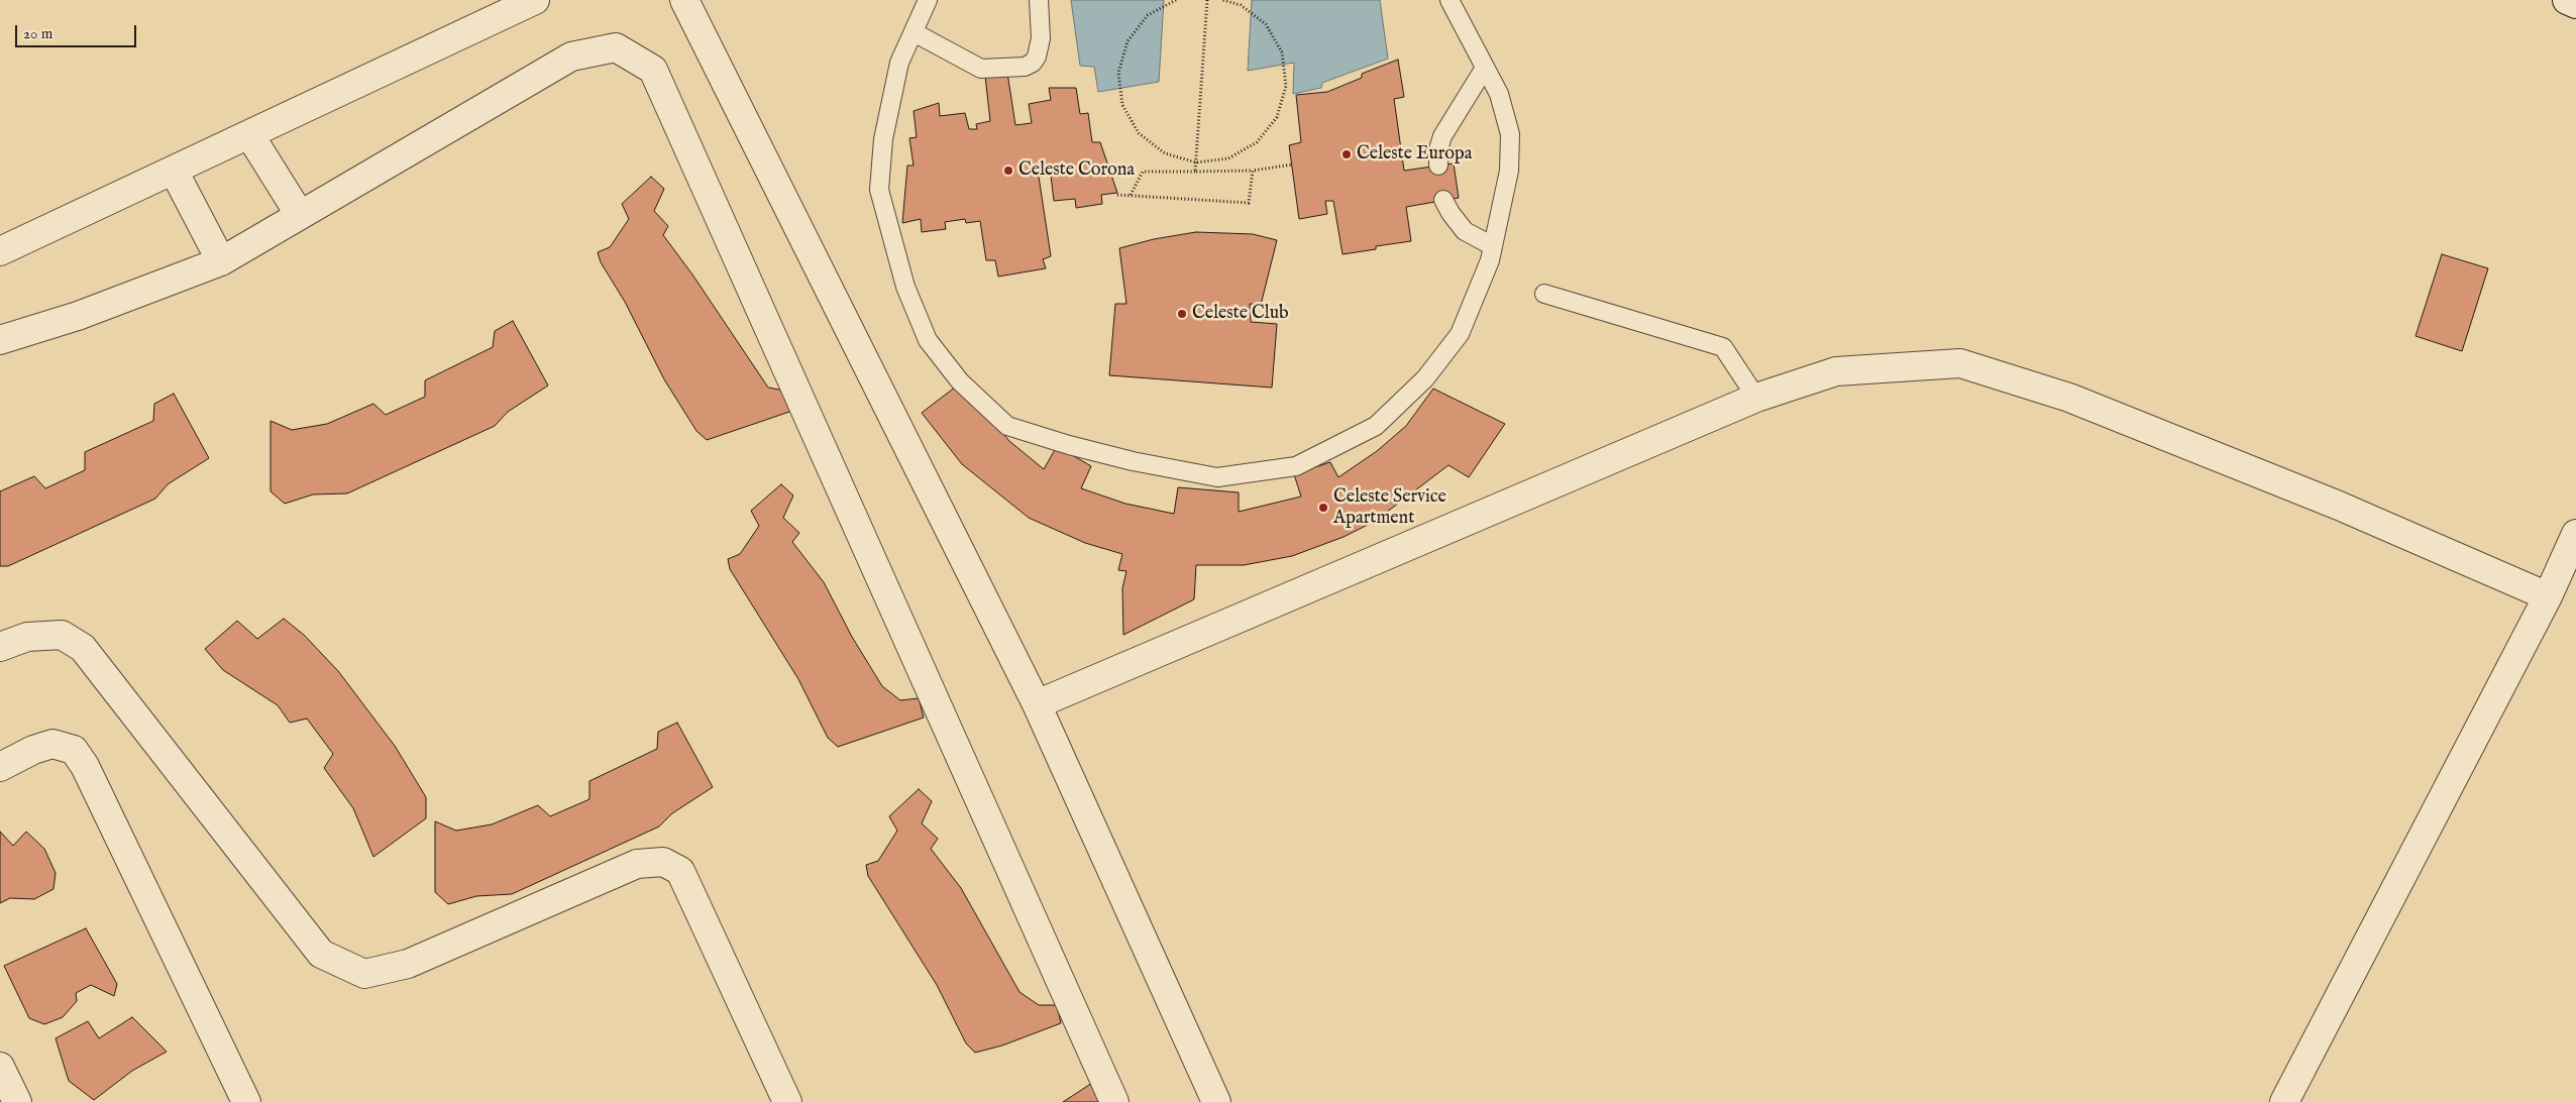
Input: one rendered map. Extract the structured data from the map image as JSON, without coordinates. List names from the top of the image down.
{
  "places": [
    "Celeste Europa",
    "Celeste Corona",
    "Celeste Club",
    "Celeste Service Apartment"
  ],
  "scale_bar": "20 m"
}
